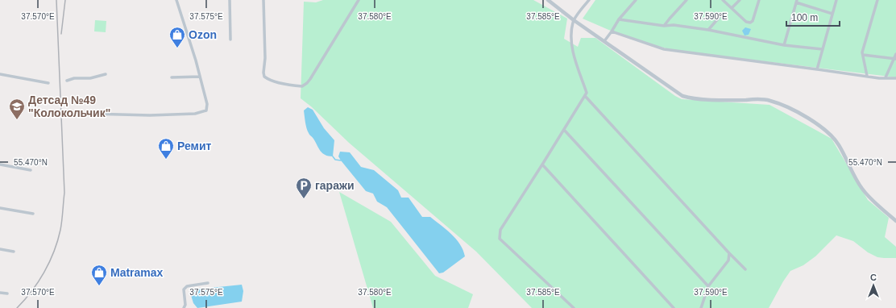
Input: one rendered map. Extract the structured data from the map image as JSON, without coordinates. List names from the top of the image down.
{
  "places": {
    "shop": ["Ozon", "Ремит", "Matramax"],
    "school or university": ["Детсад №49 \"Колокольчик\""],
    "parking": ["гаражи"]
  },
  "scale_bar": "100 m",
  "north": "top",
  "coordinates": [
    "37.570°E",
    "37.575°E",
    "37.580°E",
    "37.585°E",
    "37.590°E",
    "55.470°N"
  ]
}
